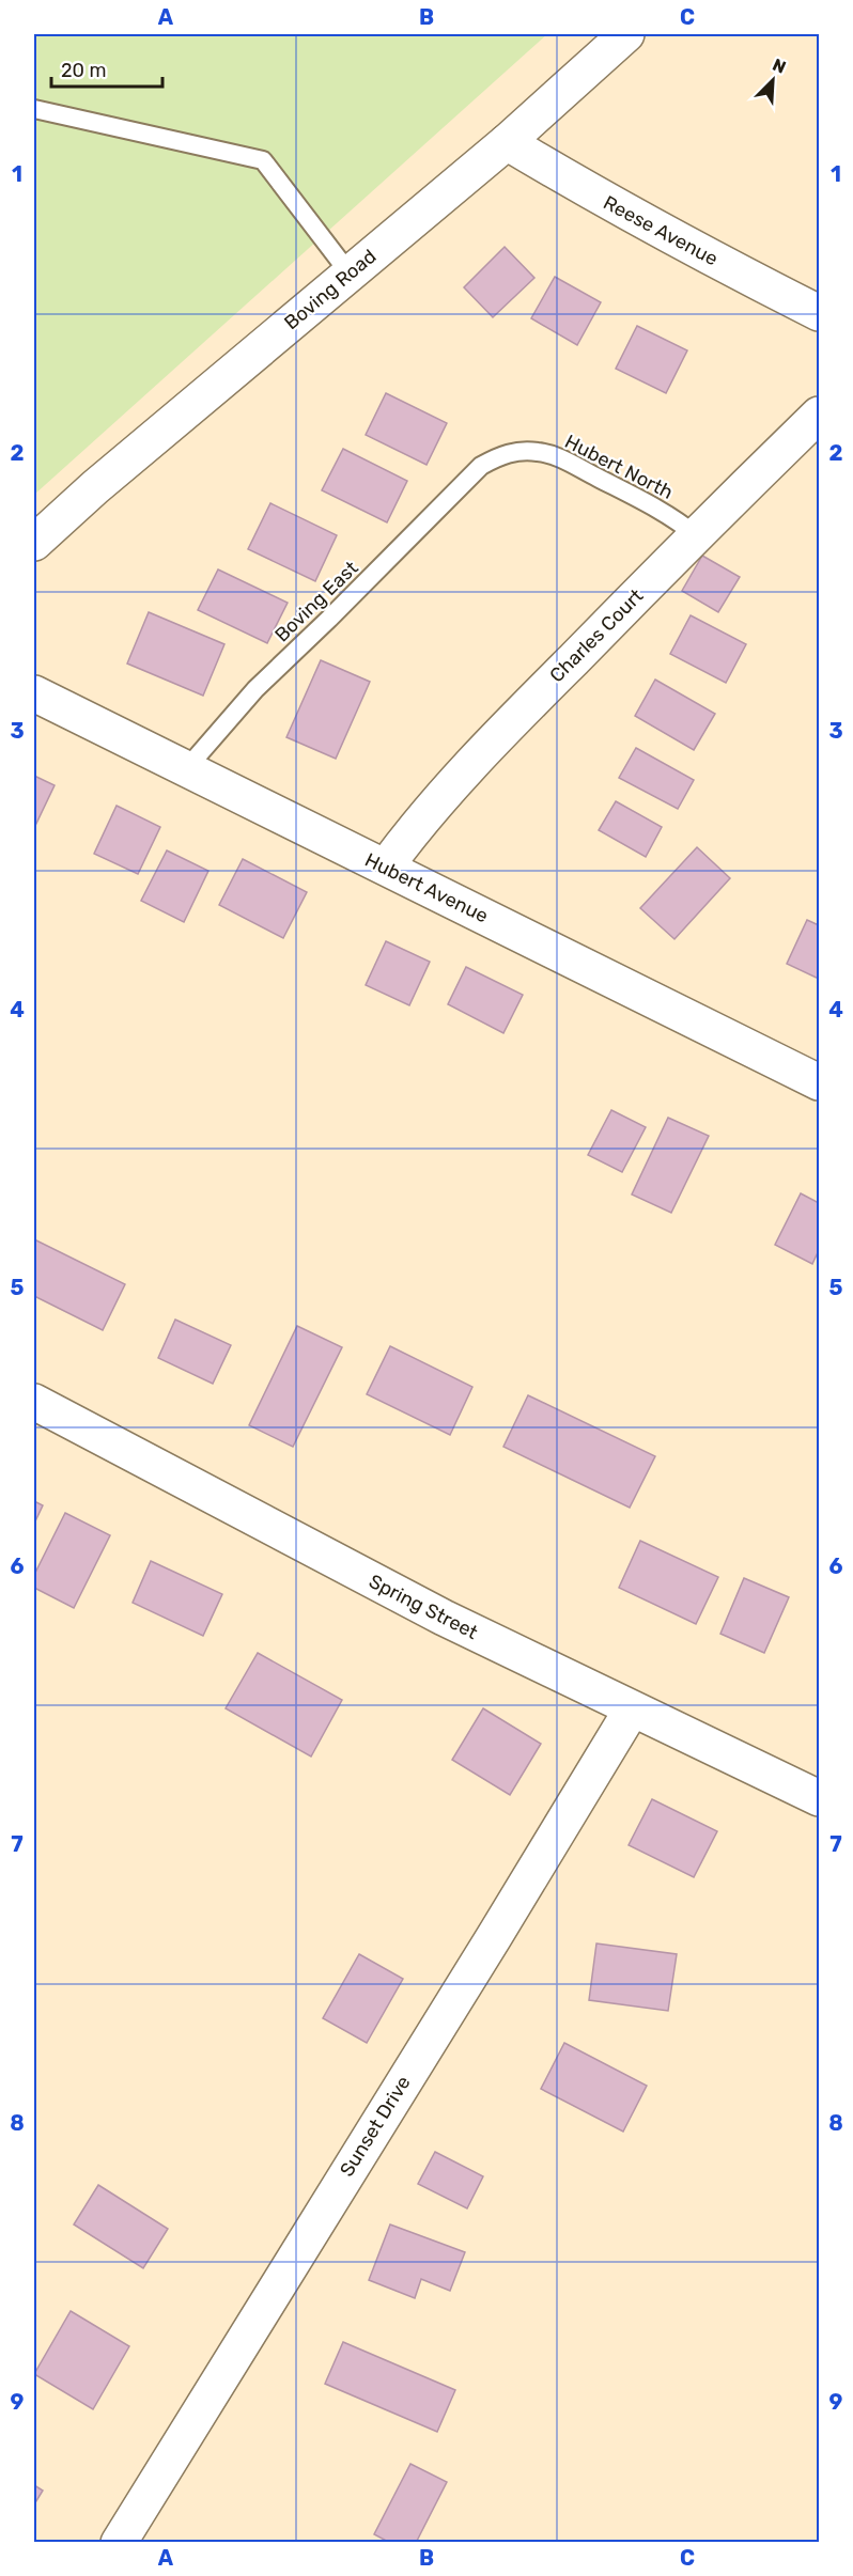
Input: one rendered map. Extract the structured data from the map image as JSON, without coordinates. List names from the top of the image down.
{
  "streets": {
    "street": [
      "Reese Avenue",
      "Boving Road",
      "Charles Court",
      "Hubert Avenue",
      "Spring Street",
      "Sunset Drive"
    ],
    "lane": ["Hubert North", "Boving East"]
  },
  "crossings": [
    ["Reese Avenue", "Boving Road"],
    ["Hubert North", "Boving East"],
    ["Hubert North", "Charles Court"],
    ["Boving East", "Hubert Avenue"],
    ["Charles Court", "Hubert Avenue"],
    ["Spring Street", "Sunset Drive"]
  ],
  "scale_bar": "20 m",
  "north": "top right",
  "grid": {
    "columns": ["A", "B", "C"],
    "rows": [
      "1",
      "2",
      "3",
      "4",
      "5",
      "6",
      "7",
      "8",
      "9"
    ]
  }
}
